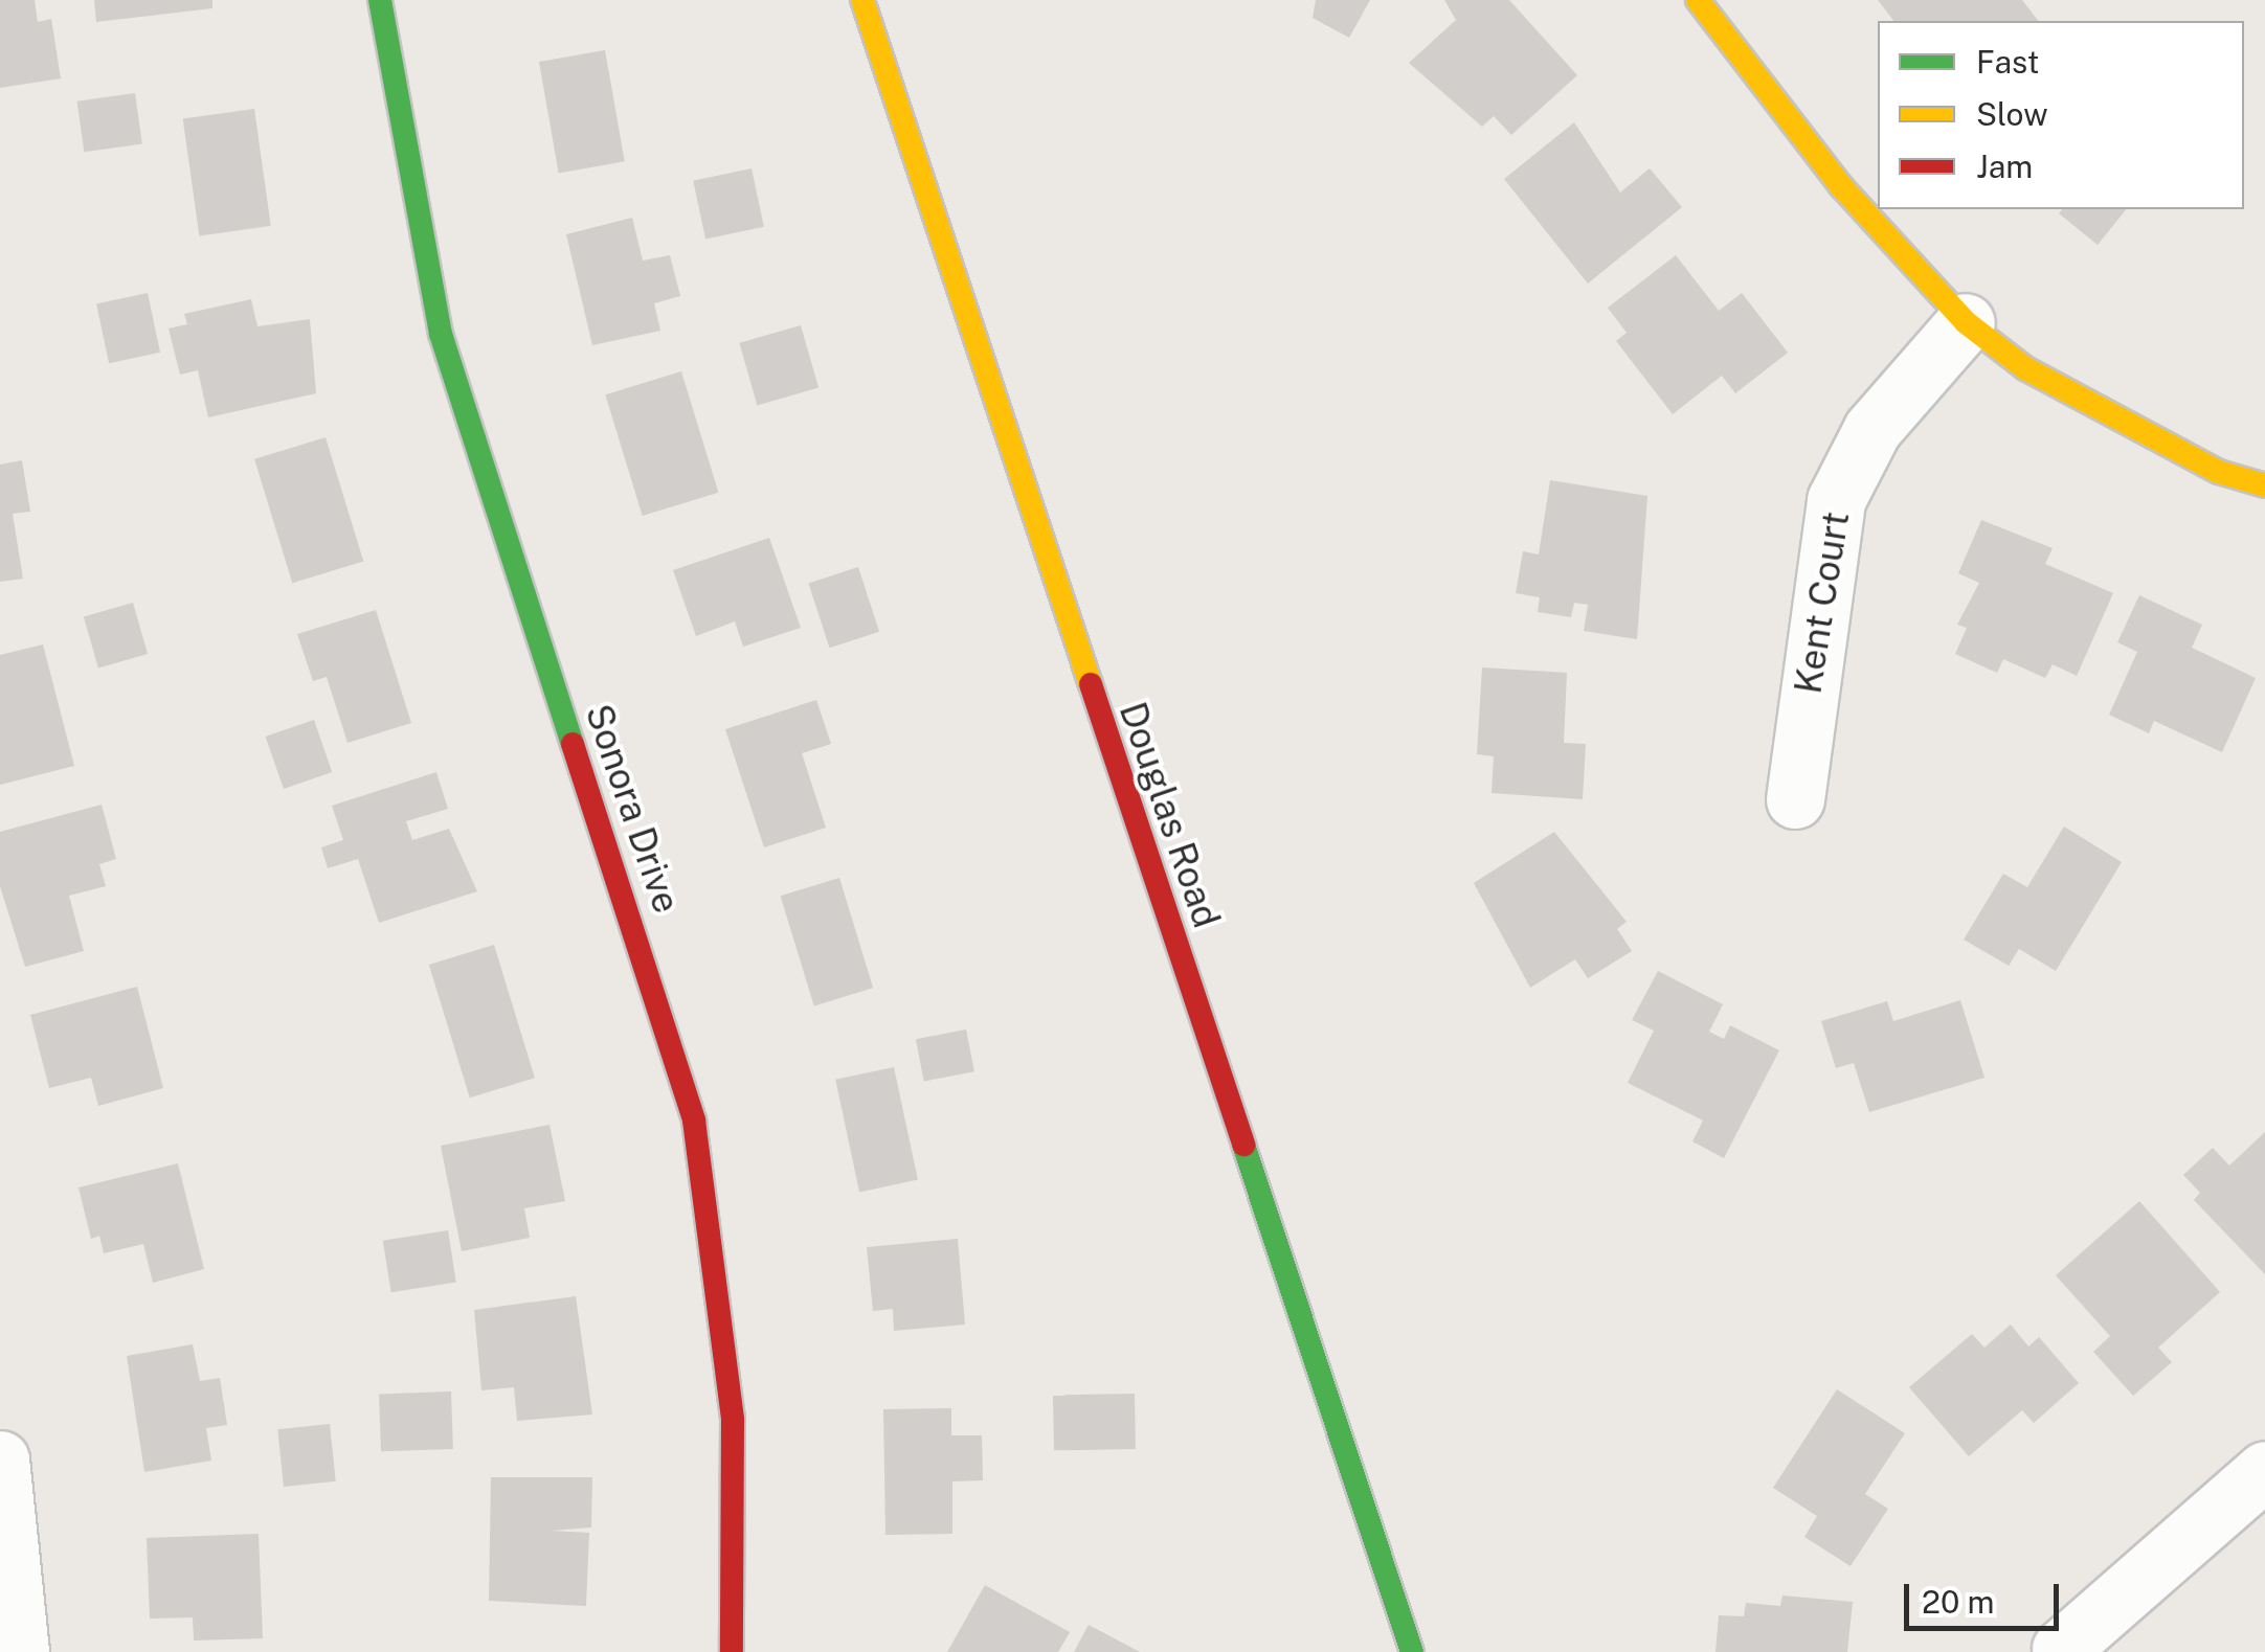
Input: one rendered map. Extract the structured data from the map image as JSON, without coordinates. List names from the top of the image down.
{
  "streets": {
    "street": ["Kent Court", "Sonora Drive", "Douglas Road"]
  },
  "legend": ["Fast", "Slow", "Jam"],
  "scale_bar": "20 m"
}
